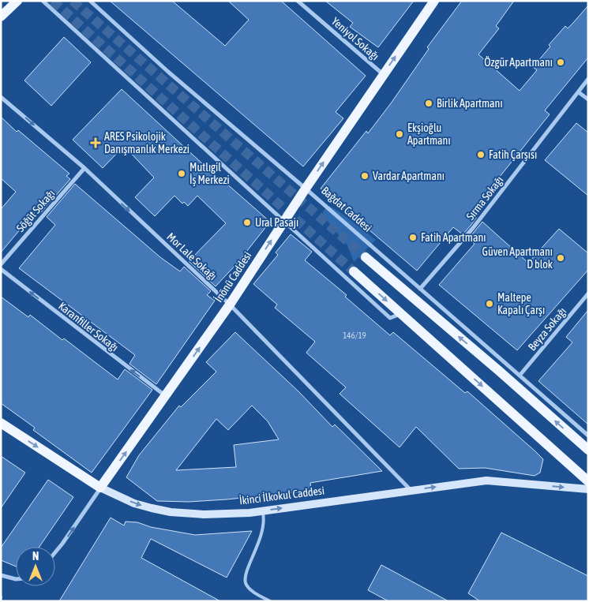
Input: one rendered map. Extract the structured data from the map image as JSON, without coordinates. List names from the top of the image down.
{
  "streets": {
    "main road": ["İnönü Caddesi", "İkinci İlkokul Caddesi"],
    "street": [
      "Yeniyol Sokağı",
      "Sırma Sokağı",
      "Bağdat Caddesi",
      "Söğüt Sokağı",
      "Mor Lale Sokağı",
      "Karanfiller Sokağı",
      "Beyza Sokağı"
    ]
  },
  "crossings": [
    ["Yeniyol Sokağı", "İnönü Caddesi"],
    ["Sırma Sokağı", "Bağdat Caddesi"],
    ["Bağdat Caddesi", "İnönü Caddesi"],
    ["Bağdat Caddesi", "Beyza Sokağı"],
    ["Söğüt Sokağı", "Mor Lale Sokağı"],
    ["Mor Lale Sokağı", "İnönü Caddesi"],
    ["Mor Lale Sokağı", "İkinci İlkokul Caddesi"],
    ["İnönü Caddesi", "Karanfiller Sokağı"],
    ["İnönü Caddesi", "İkinci İlkokul Caddesi"]
  ],
  "one_way": [
    "Mor Lale Sokağı",
    "İnönü Caddesi",
    "Karanfiller Sokağı",
    "İkinci İlkokul Caddesi"
  ],
  "places": {
    "other": [
      "Özgür Apartmanı",
      "Birlik Apartmanı",
      "Ekşioğlu Apartmanı",
      "Fatih Çarşısı",
      "Mutlıgil İş Merkezi",
      "Vardar Apartmanı",
      "Ural Pasajı",
      "Fatih Apartmanı",
      "Güven Apartmanı D blok",
      "Maltepe Kapalı Çarşı"
    ],
    "health": ["ARES Psikolojik Danışmanlık Merkezi"]
  },
  "house_numbers": ["146/19"],
  "north": "top"
}
